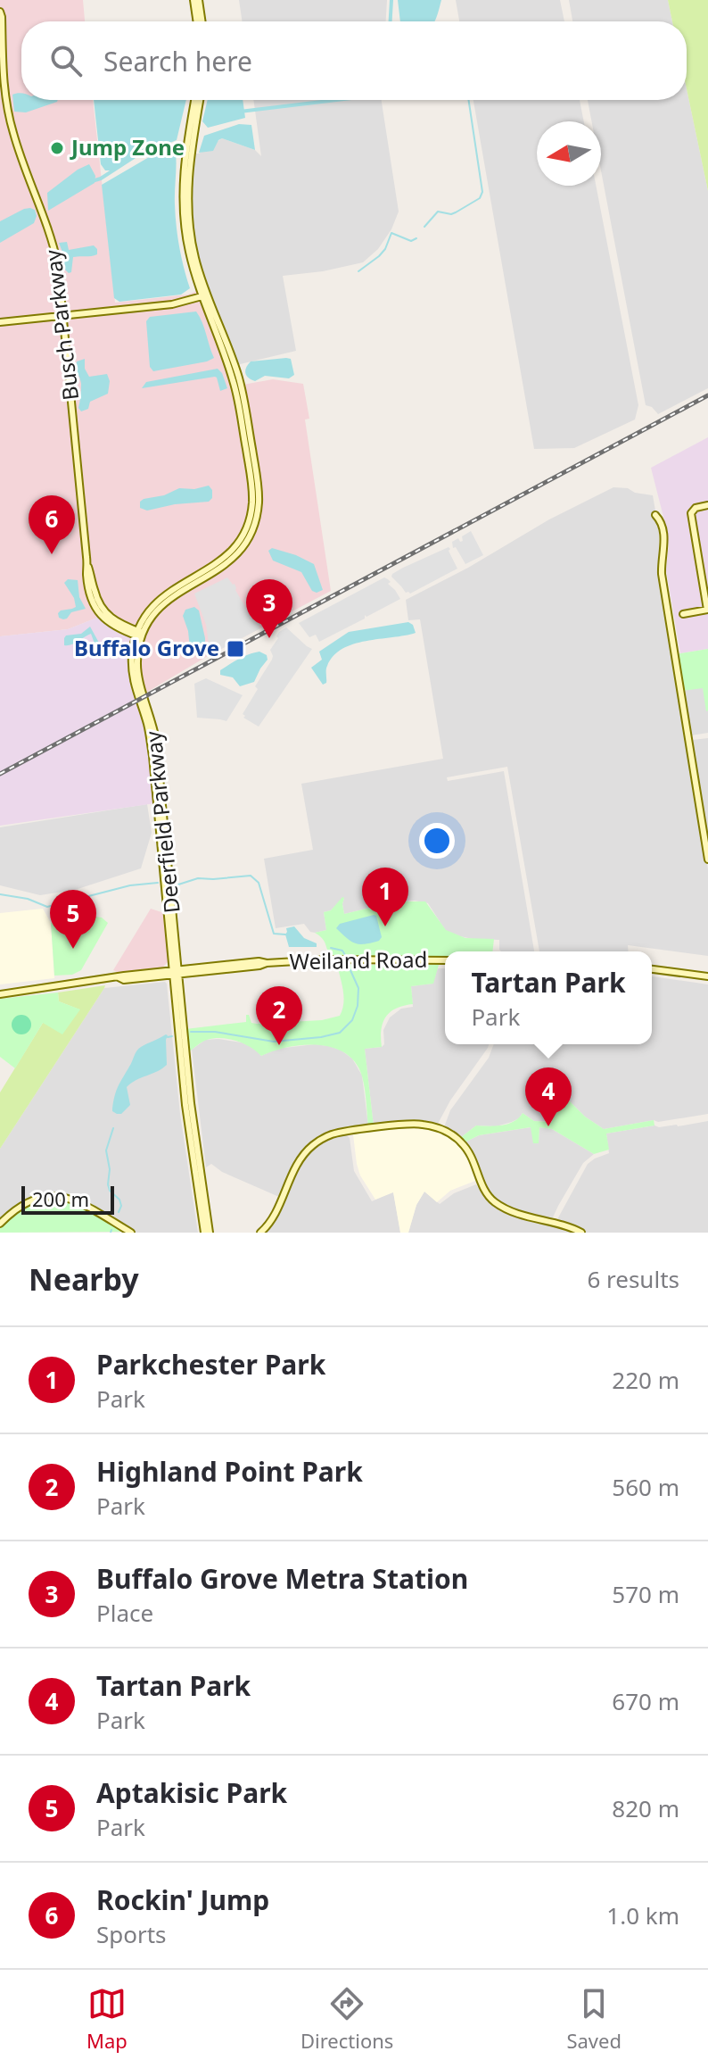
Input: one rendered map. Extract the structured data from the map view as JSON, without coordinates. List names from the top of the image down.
{
  "streets": {
    "main road": ["Busch Parkway", "Deerfield Parkway", "Weiland Road"]
  },
  "crossings": [
    ["Busch Parkway", "Deerfield Parkway"],
    ["Deerfield Parkway", "Weiland Road"]
  ],
  "places": {
    "other": ["Jump Zone"],
    "transit": ["Buffalo Grove"]
  },
  "scale_bar": "200 m",
  "north": "left",
  "page": {
    "search": "Search here",
    "pins": [
      "6",
      "3",
      "1",
      "5",
      "2",
      "4"
    ],
    "popup": ["Tartan Park", "Park"],
    "scale": "200 m",
    "heading": ["Nearby", "6 results"],
    "list": [
      {
        "mark": "1",
        "name": "Parkchester Park",
        "note": "Park",
        "value": "220 m"
      },
      {
        "mark": "2",
        "name": "Highland Point Park",
        "note": "Park",
        "value": "560 m"
      },
      {
        "mark": "3",
        "name": "Buffalo Grove Metra Station",
        "note": "Place",
        "value": "570 m"
      },
      {
        "mark": "4",
        "name": "Tartan Park",
        "note": "Park",
        "value": "670 m"
      },
      {
        "mark": "5",
        "name": "Aptakisic Park",
        "note": "Park",
        "value": "820 m"
      },
      {
        "mark": "6",
        "name": "Rockin' Jump",
        "note": "Sports",
        "value": "1.0 km"
      }
    ],
    "nav": ["Map", "Directions", "Saved"]
  }
}
